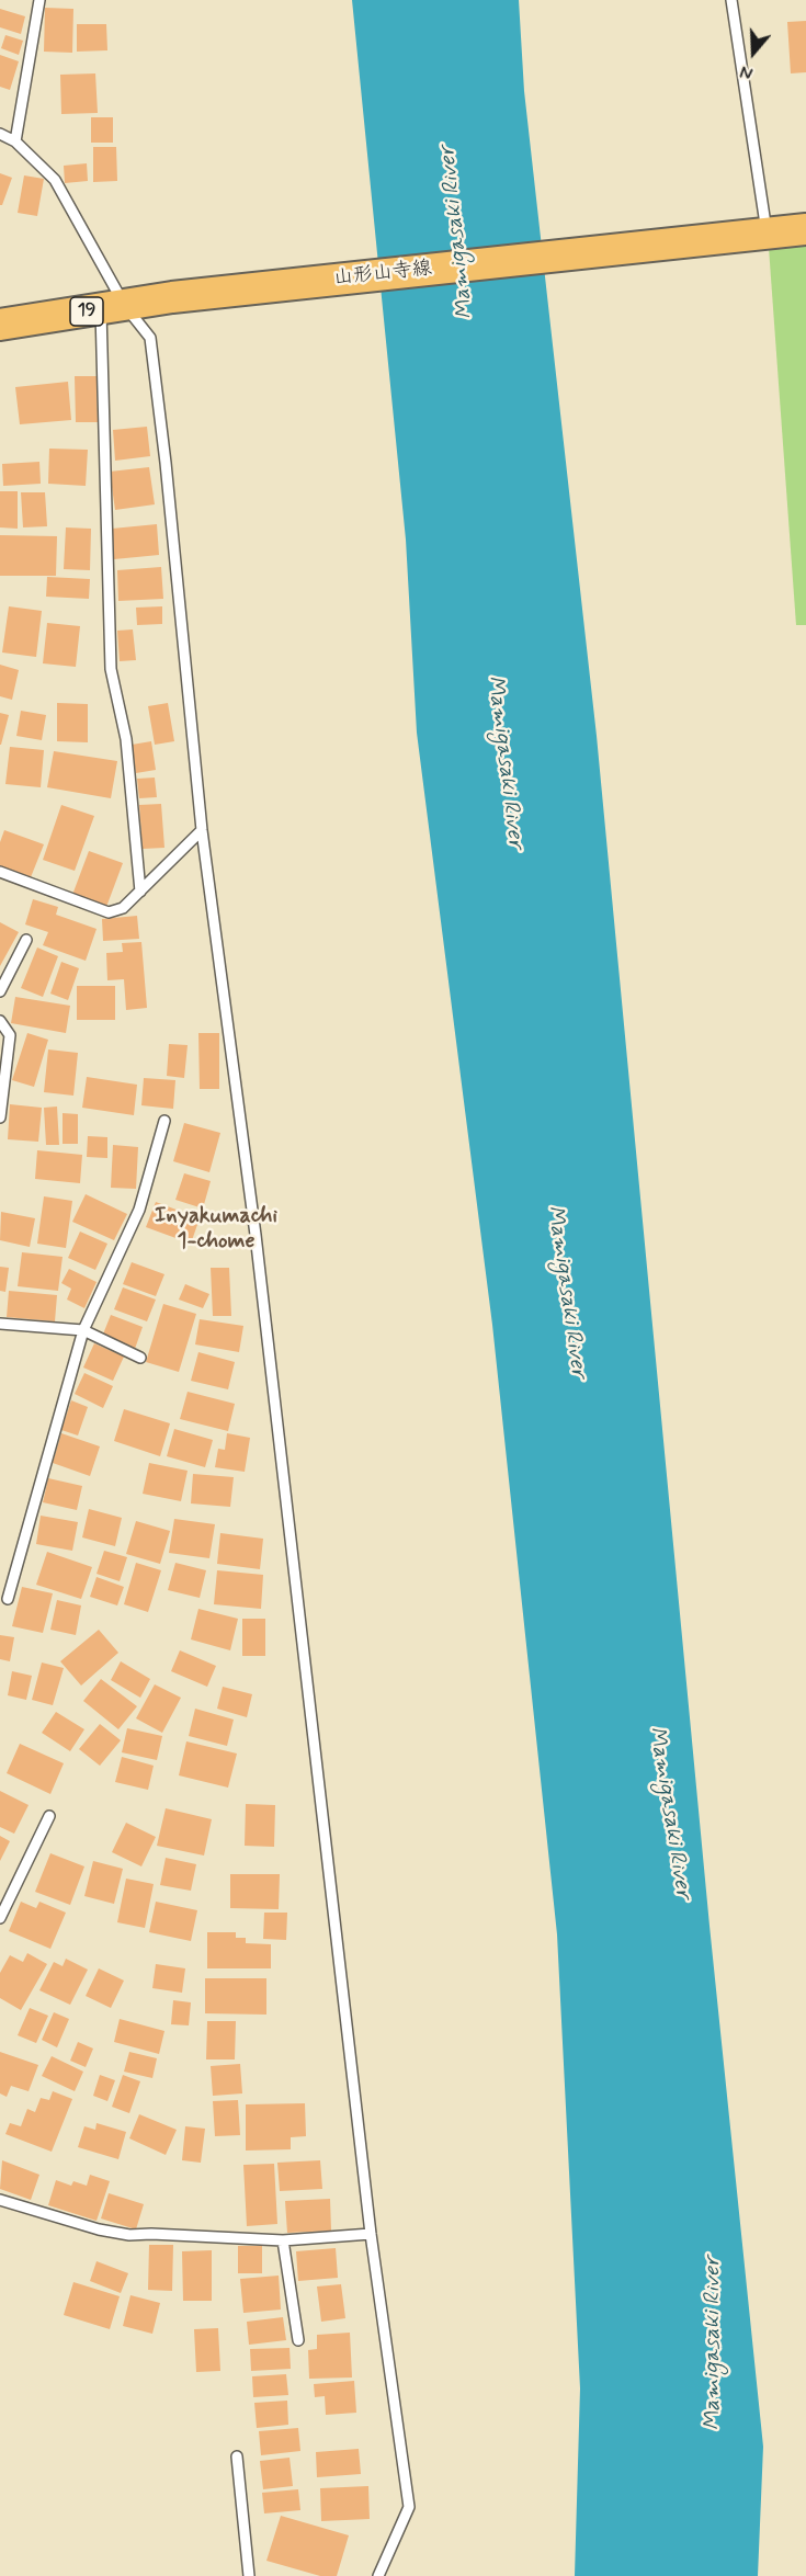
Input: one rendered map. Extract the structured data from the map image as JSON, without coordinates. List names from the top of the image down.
{
  "streets": {
    "main road": ["山形山寺線", "19"]
  },
  "districts": ["Inyakumachi 1-chome"],
  "water": ["Mamigasaki River"],
  "north": "bottom"
}
